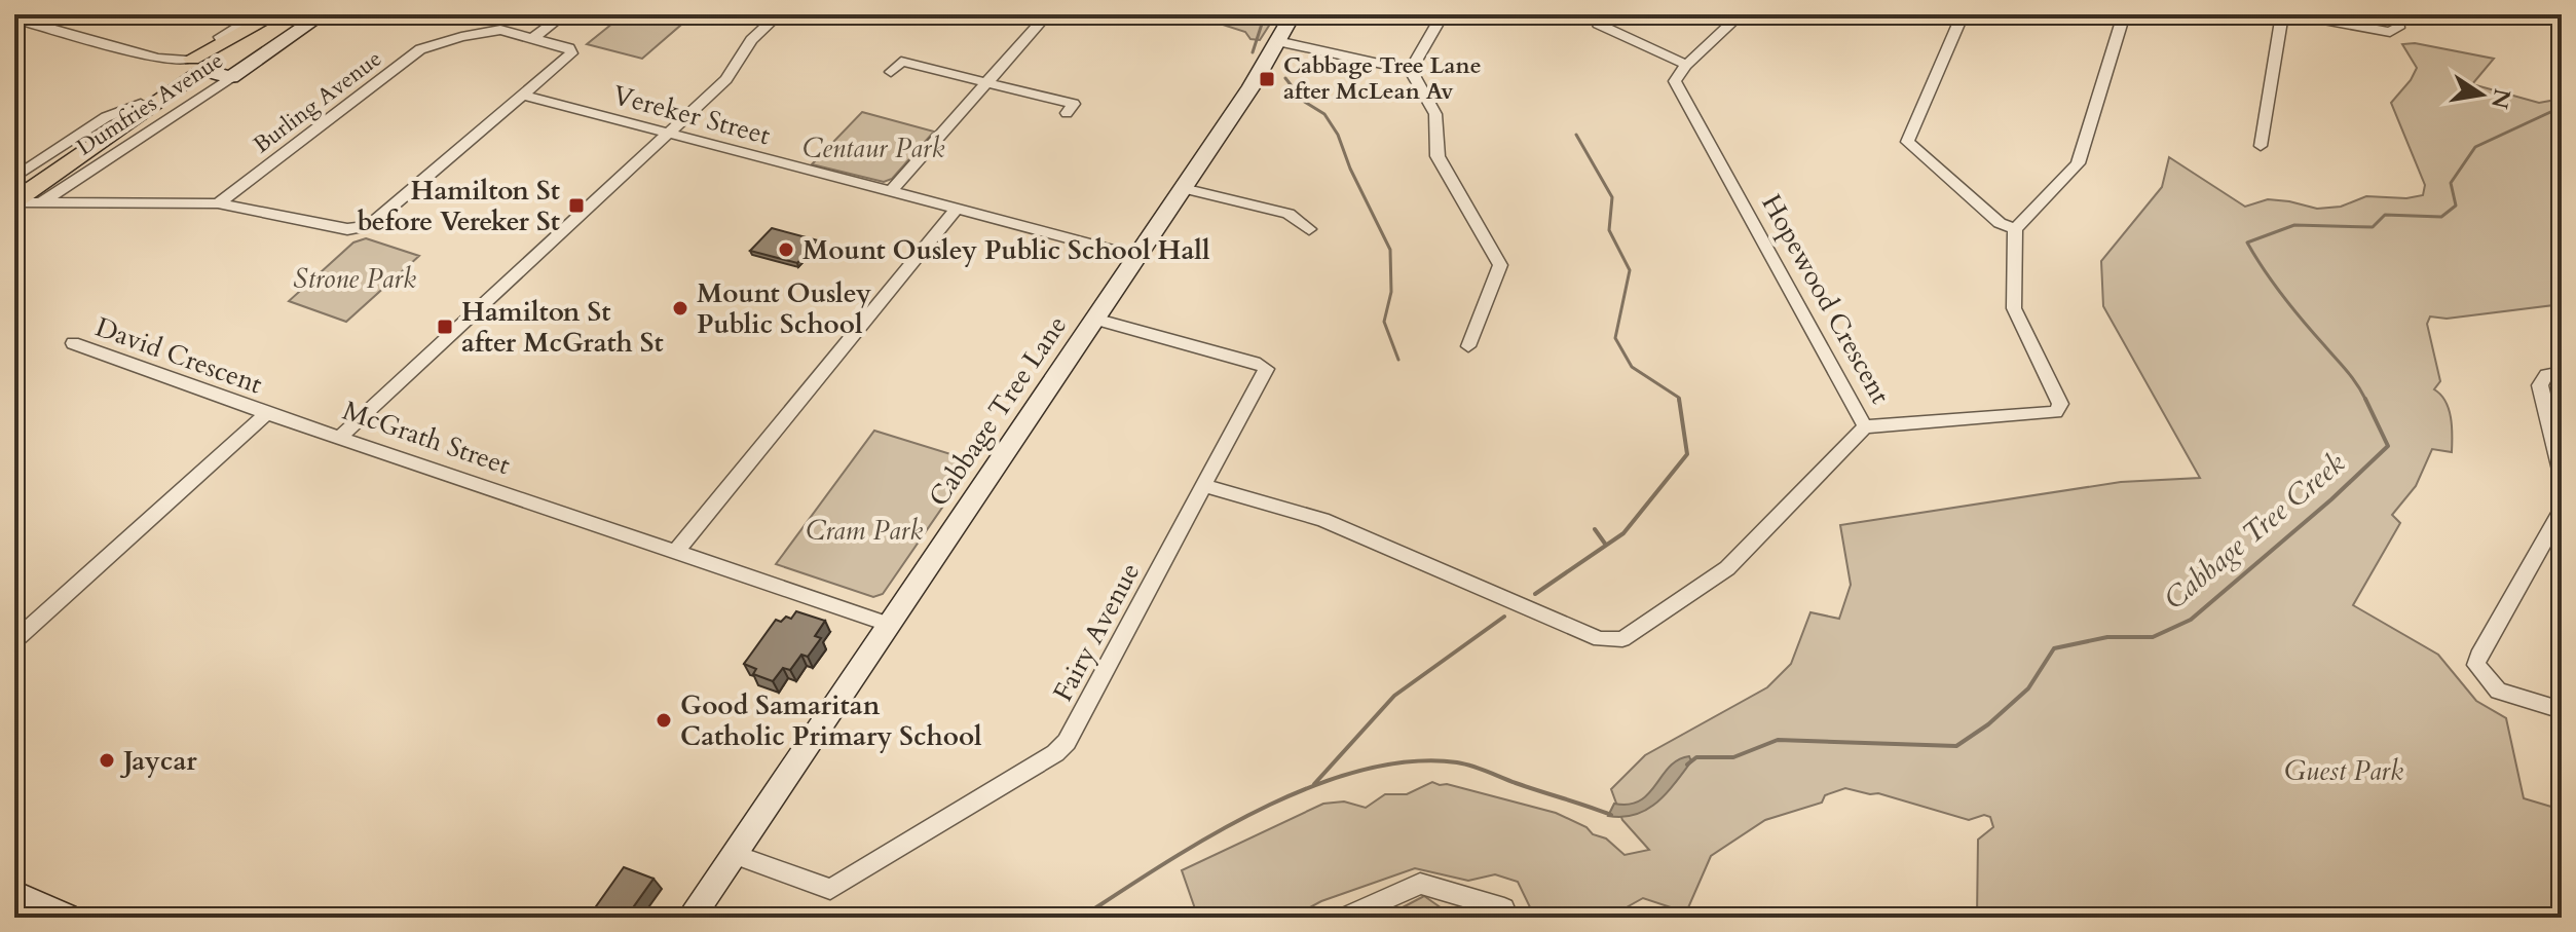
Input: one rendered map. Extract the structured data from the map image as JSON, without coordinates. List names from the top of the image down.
{
  "streets": {
    "main road": ["Dumfries Avenue", "Cabbage Tree Lane"],
    "street": [
      "Burling Avenue",
      "Vereker Street",
      "Hopewood Crescent",
      "David Crescent",
      "McGrath Street",
      "Fairy Avenue"
    ]
  },
  "crossings": [
    ["Burling Avenue", "Vereker Street"],
    ["Vereker Street", "Cabbage Tree Lane"],
    ["Hopewood Crescent", "Fairy Avenue"],
    ["David Crescent", "McGrath Street"],
    ["Cabbage Tree Lane", "McGrath Street"],
    ["Cabbage Tree Lane", "Fairy Avenue"]
  ],
  "water": ["Cabbage Tree Creek"],
  "parks": [
    "Centaur Park",
    "Strone Park",
    "Cram Park",
    "Guest Park"
  ],
  "places": {
    "transit": ["Cabbage Tree Lane after McLean Av", "Hamilton St before Vereker St", "Hamilton St after McGrath St"],
    "other": [
      "Mount Ousley Public School Hall",
      "Mount Ousley Public School",
      "Good Samaritan Catholic Primary School",
      "Jaycar"
    ]
  },
  "north": "right"
}
